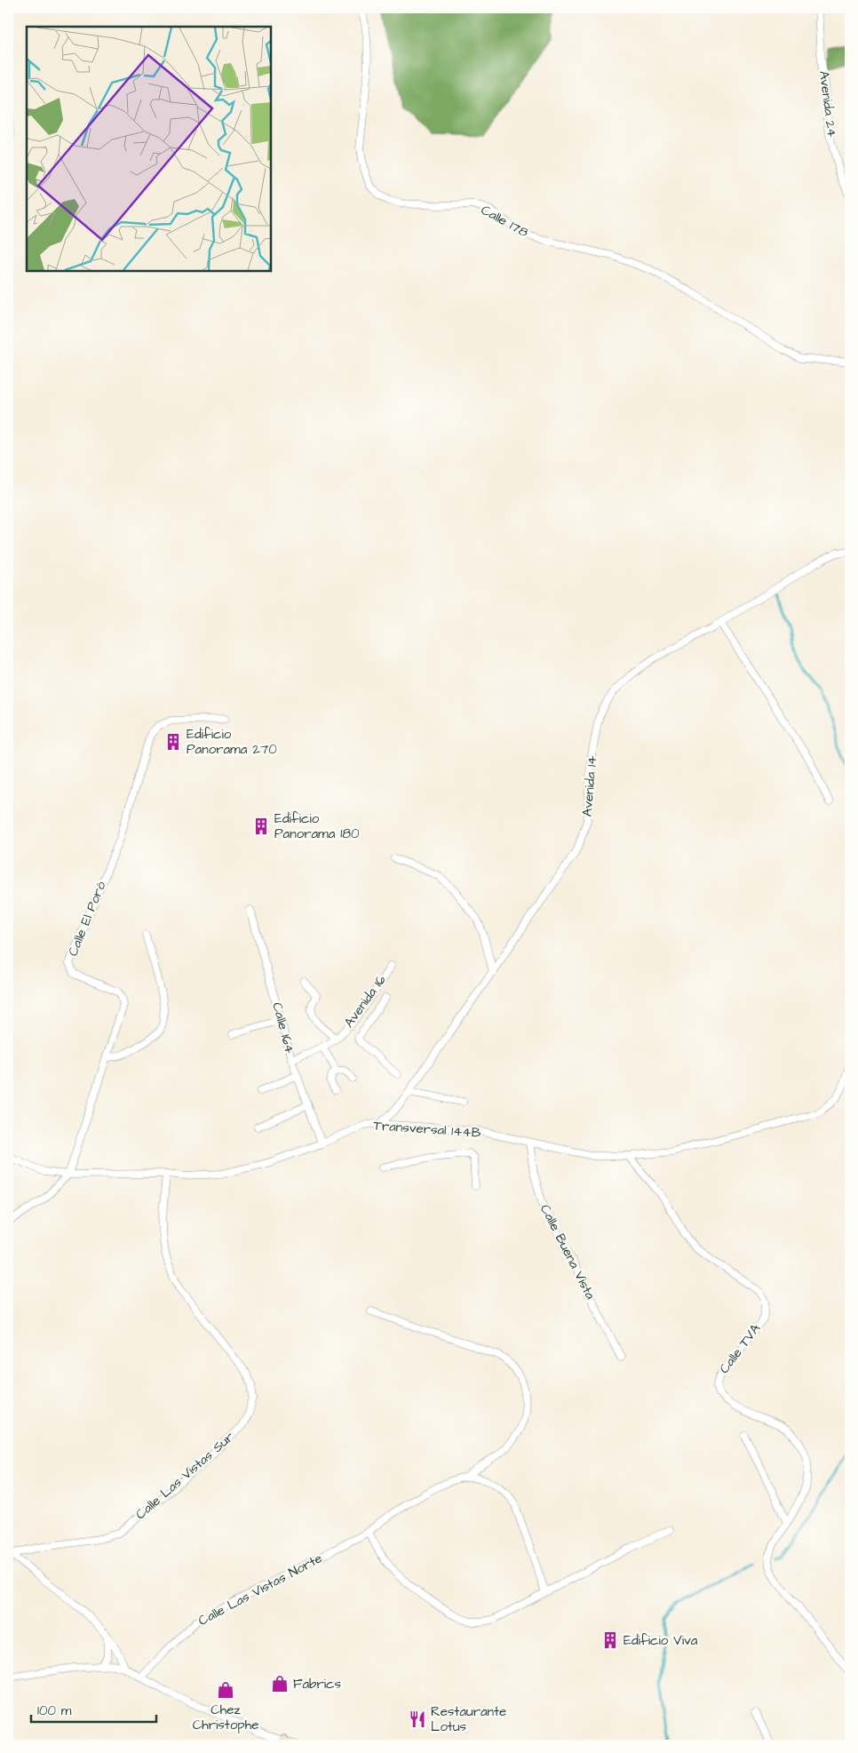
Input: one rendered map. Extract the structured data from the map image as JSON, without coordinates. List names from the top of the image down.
{
  "streets": {
    "street": [
      "Avenida 24",
      "Calle 178",
      "Avenida 14",
      "Calle El Poró",
      "Avenida 16",
      "Calle 164",
      "Transversal 144B",
      "Calle Buena Vista",
      "Calle TVA",
      "Calle Las Vistas Sur",
      "Calle Las Vistas Norte"
    ]
  },
  "crossings": [
    ["Avenida 14", "Transversal 144B"],
    ["Calle El Poró", "Transversal 144B"],
    ["Avenida 16", "Calle 164"],
    ["Calle 164", "Transversal 144B"],
    ["Transversal 144B", "Calle Buena Vista"],
    ["Transversal 144B", "Calle TVA"],
    ["Transversal 144B", "Calle Las Vistas Sur"]
  ],
  "places": {
    "building": ["Edificio Panorama 270", "Edificio Panorama 180", "Edificio Viva"],
    "shop": ["Fabrics", "Chez Christophe"],
    "restaurant": ["Restaurante Lotus"]
  },
  "scale_bar": "100 m"
}
